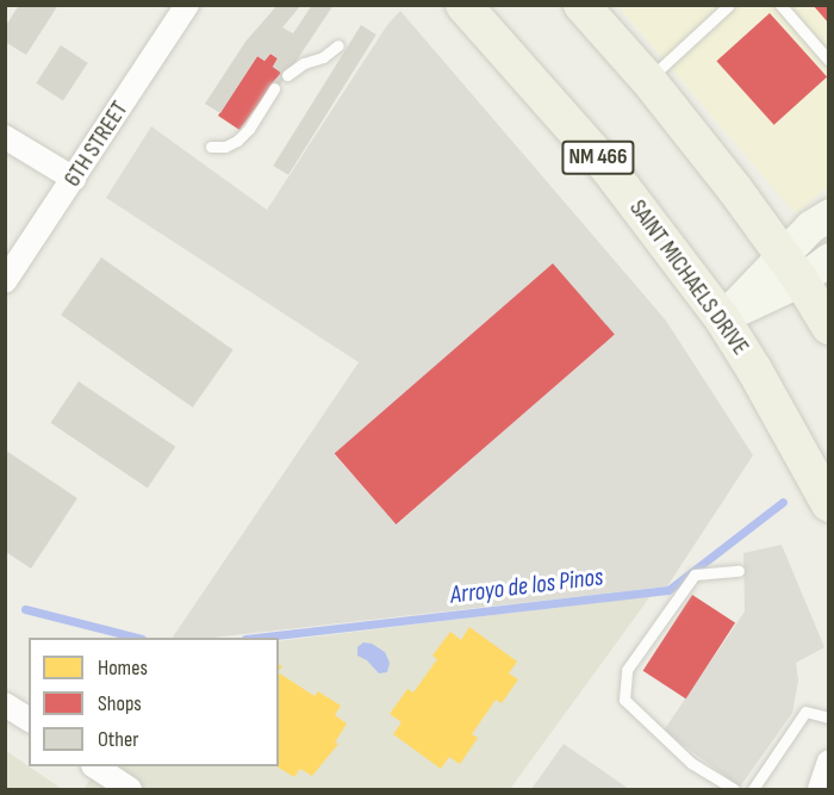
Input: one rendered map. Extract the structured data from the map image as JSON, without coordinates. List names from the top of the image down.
{
  "streets": {
    "main road": ["NM 466", "SAINT MICHAELS DRIVE"],
    "street": ["6TH STREET"]
  },
  "water": ["Arroyo de los Pinos"],
  "legend": ["Homes", "Shops", "Other"]
}
